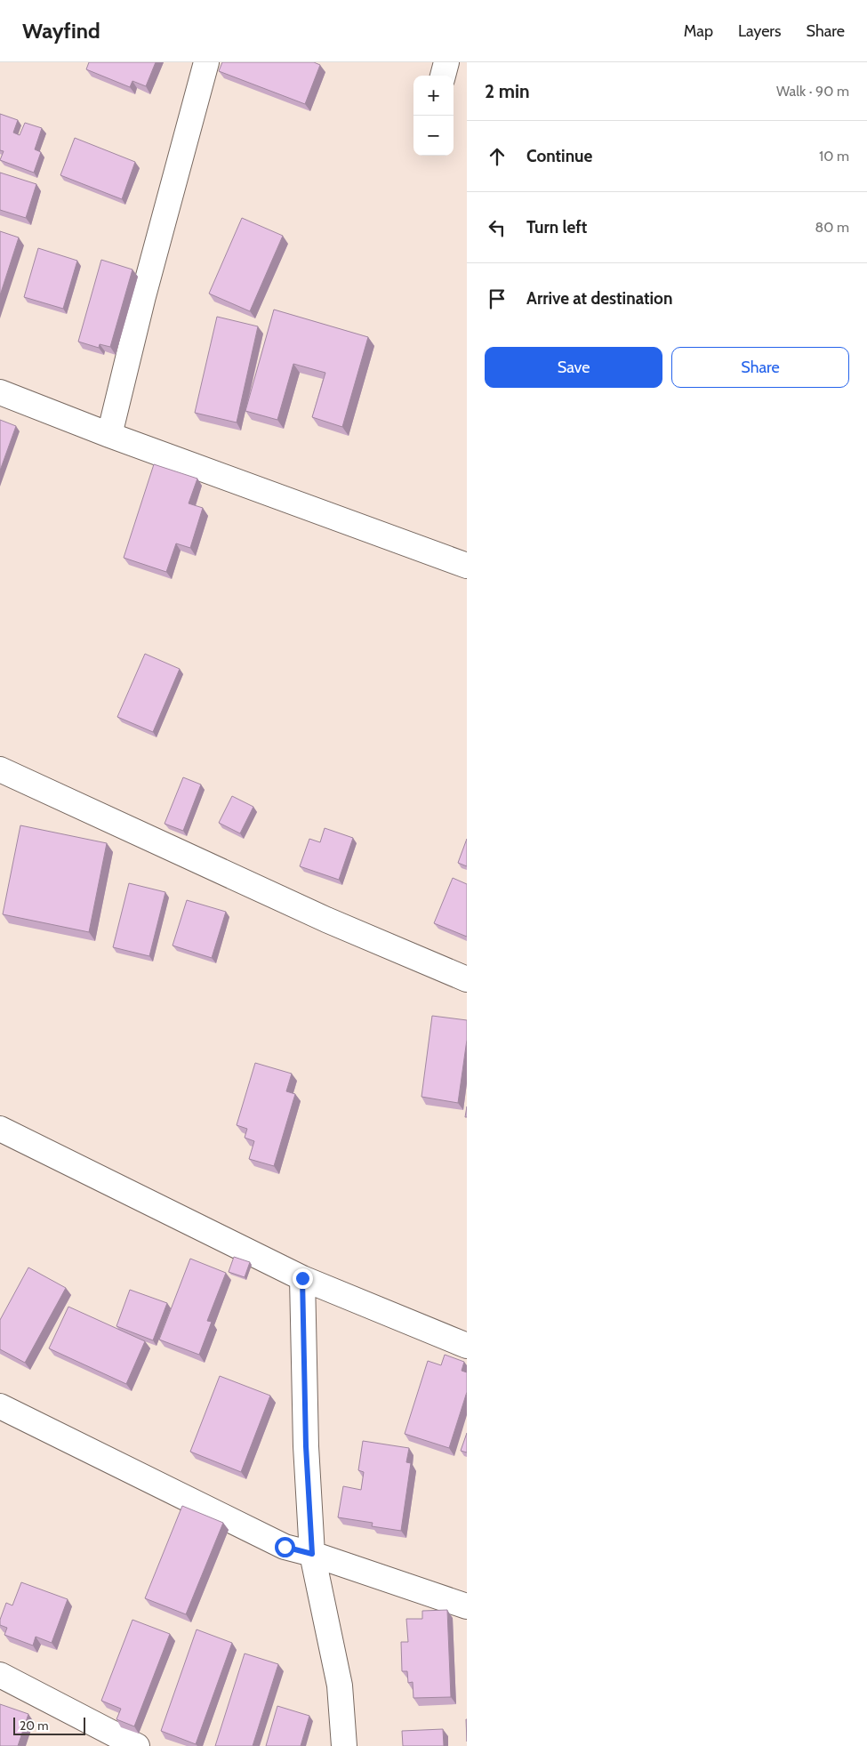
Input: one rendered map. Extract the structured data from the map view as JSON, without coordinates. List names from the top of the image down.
{
  "scale_bar": "20 m",
  "page": {
    "header": "Wayfind",
    "nav": ["Map", "Layers", "Share"],
    "heading": ["2 min", "Walk · 90 m"],
    "map_buttons": ["+", "−"],
    "list": [
      ["Continue", "10 m"],
      ["Turn left", "80 m"],
      "Arrive at destination"
    ],
    "buttons": ["Save", "Share"],
    "scale": "20 m"
  }
}
